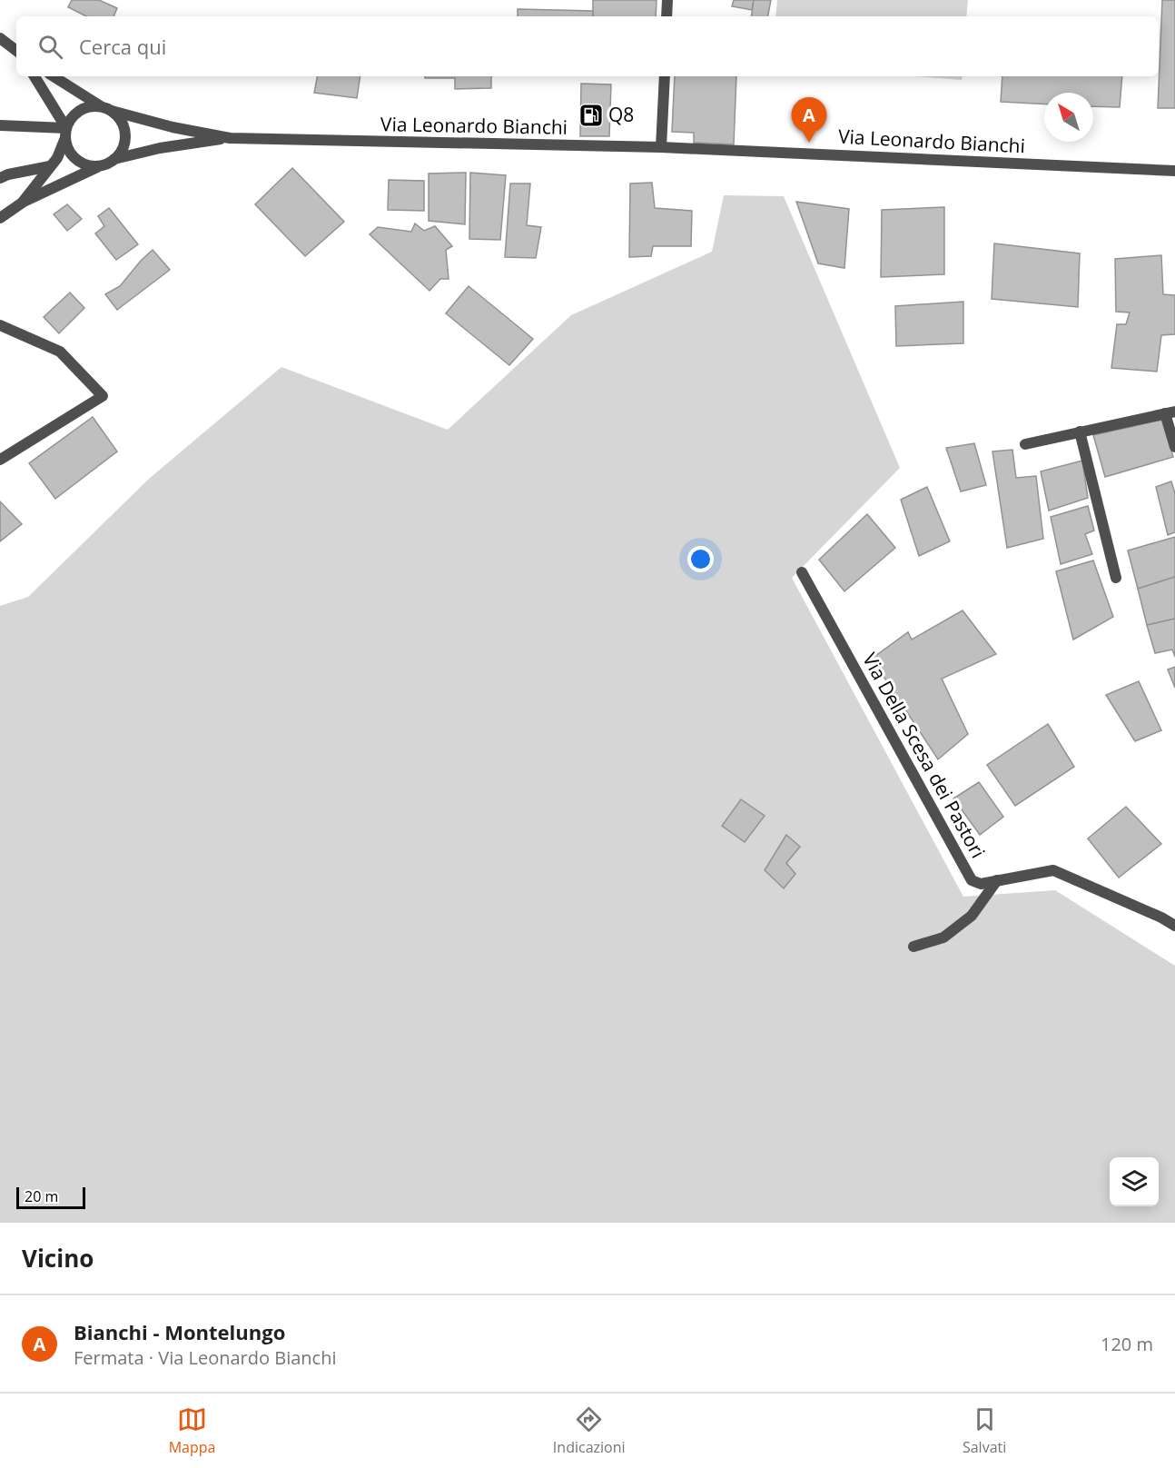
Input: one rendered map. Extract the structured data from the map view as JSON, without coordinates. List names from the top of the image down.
{
  "streets": {
    "street": ["Via Leonardo Bianchi", "Via Della Scesa dei Pastori"]
  },
  "places": {
    "fuel station": ["Q8"]
  },
  "scale_bar": "20 m",
  "north": "top left",
  "page": {
    "search": "Cerca qui",
    "pins": "A",
    "scale": "20 m",
    "heading": "Vicino",
    "list": [
      {
        "mark": "A",
        "name": "Bianchi - Montelungo",
        "note": "Fermata · Via Leonardo Bianchi",
        "value": "120 m"
      }
    ],
    "nav": ["Mappa", "Indicazioni", "Salvati"]
  }
}
